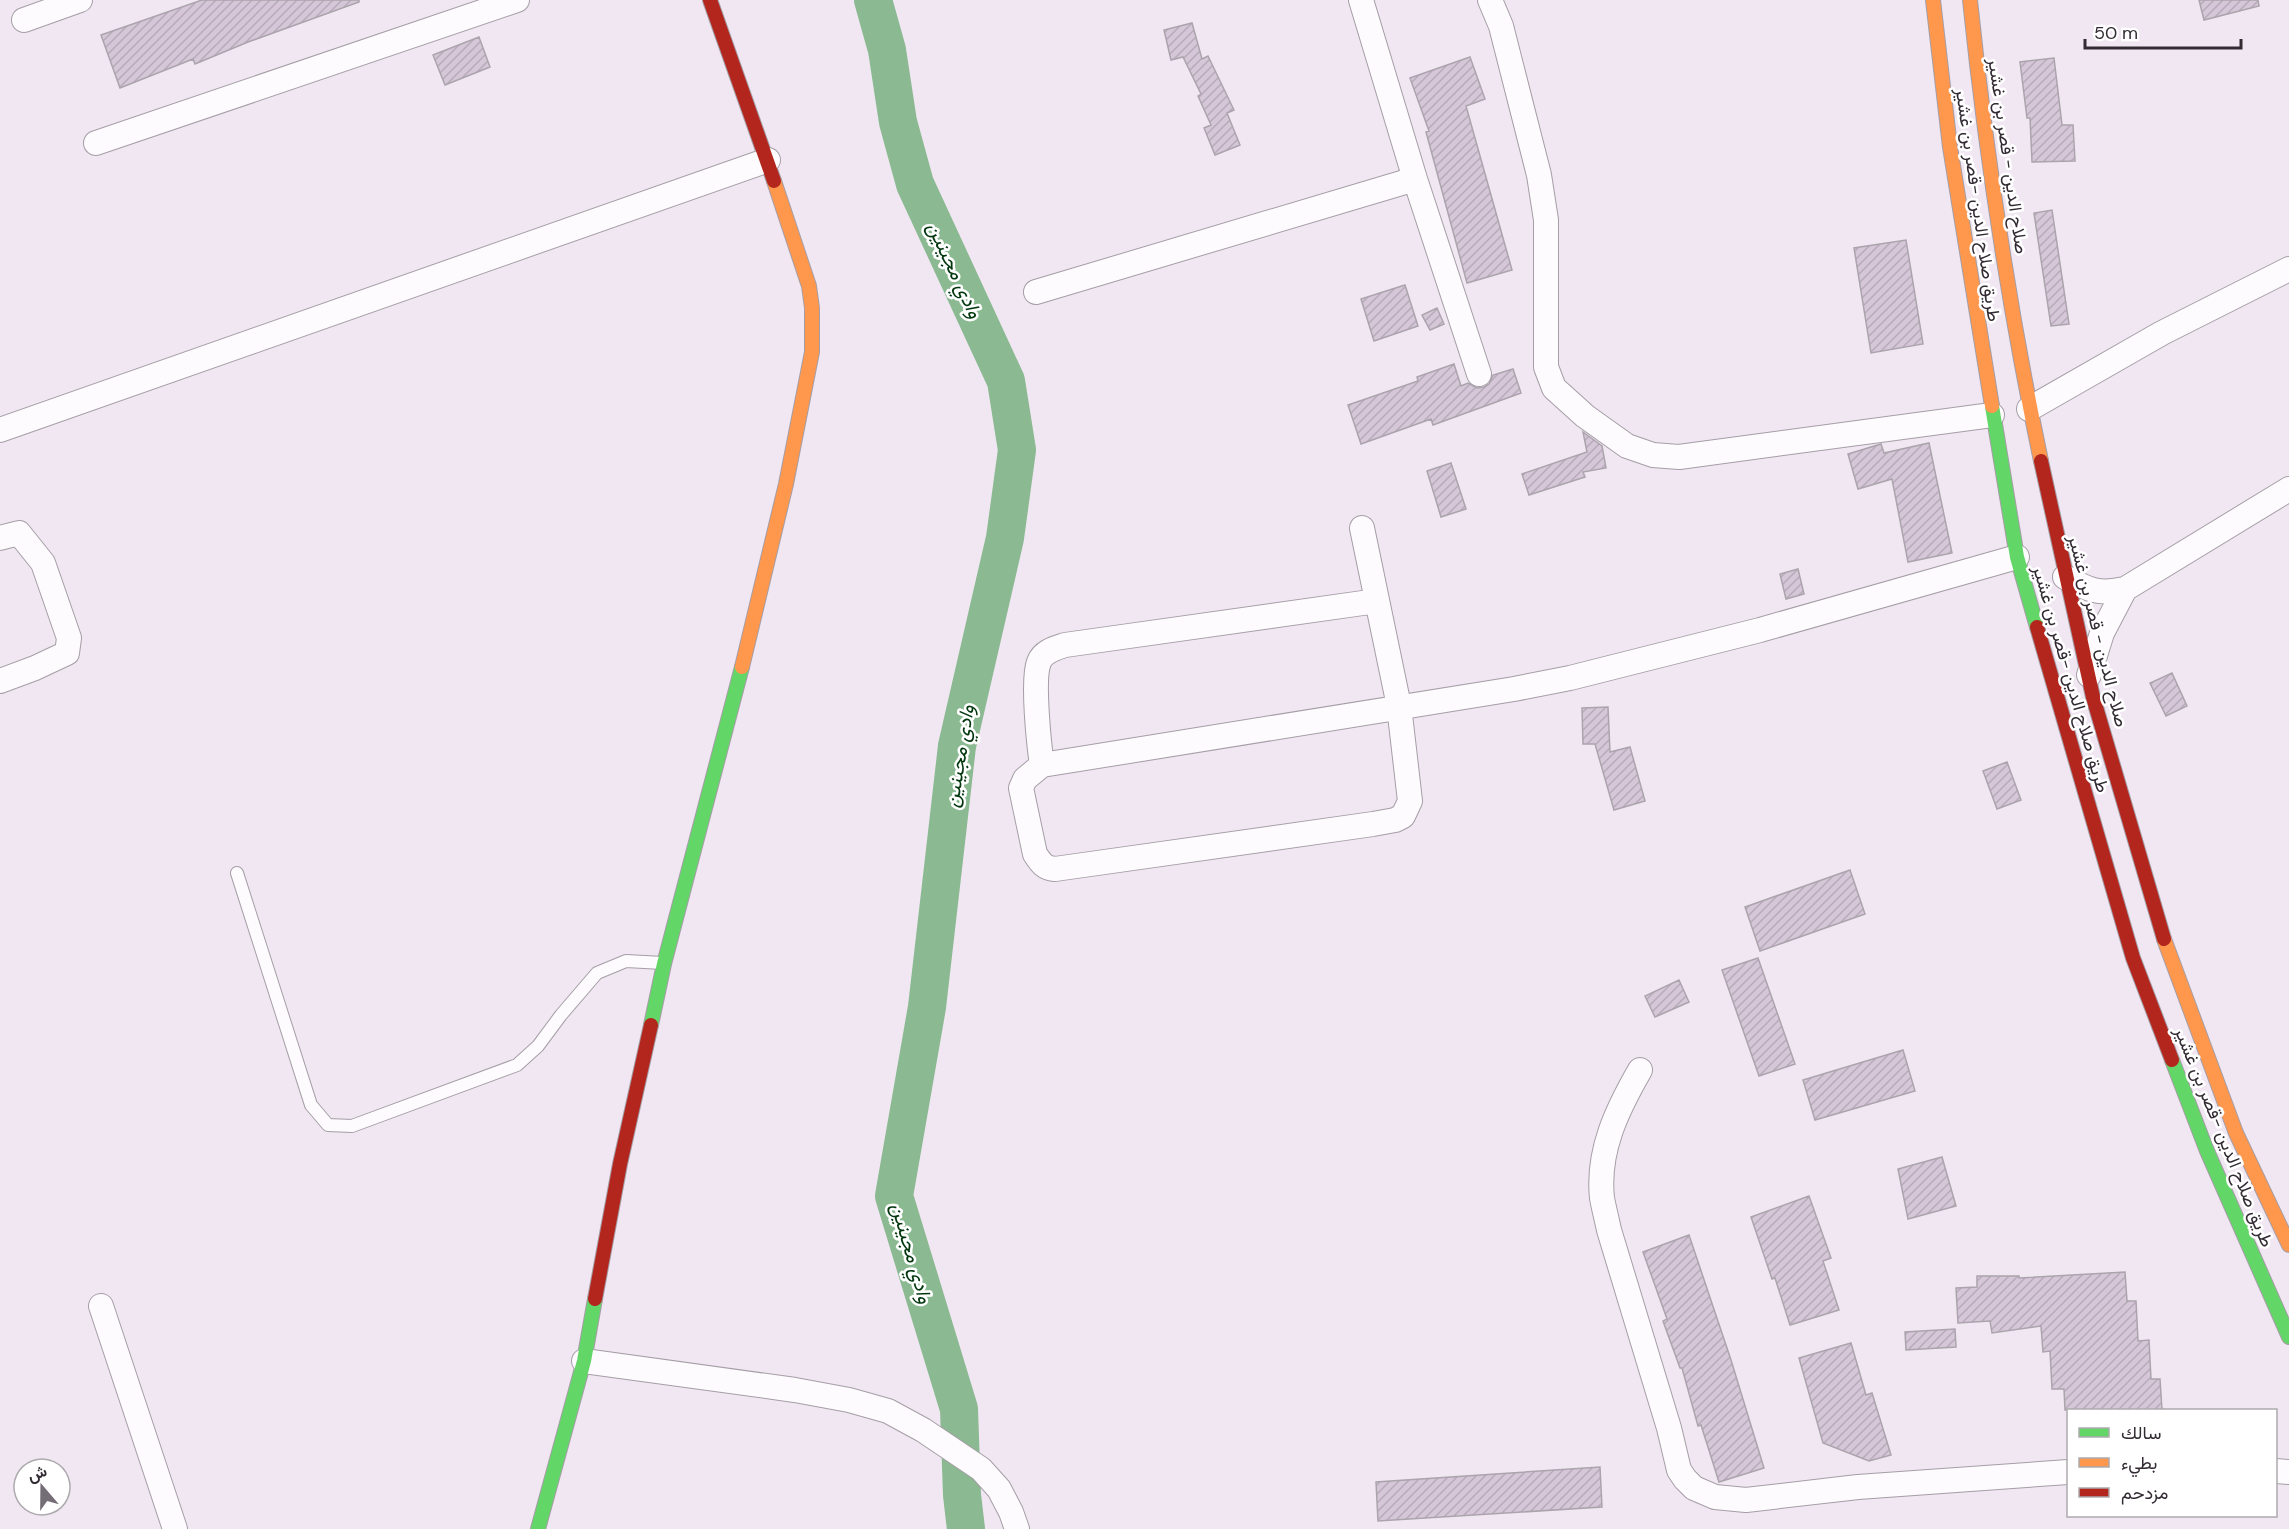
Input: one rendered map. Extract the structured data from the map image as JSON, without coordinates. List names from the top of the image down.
{
  "streets": {
    "main road": ["صلاح الدين - قصر بن غشير", "طريق صلاح الدين -قصر بن غشير"]
  },
  "water": ["وادي مجينين"],
  "legend": ["سالك", "بطيء", "مزدحم"],
  "scale_bar": "50 m",
  "north": "top"
}
